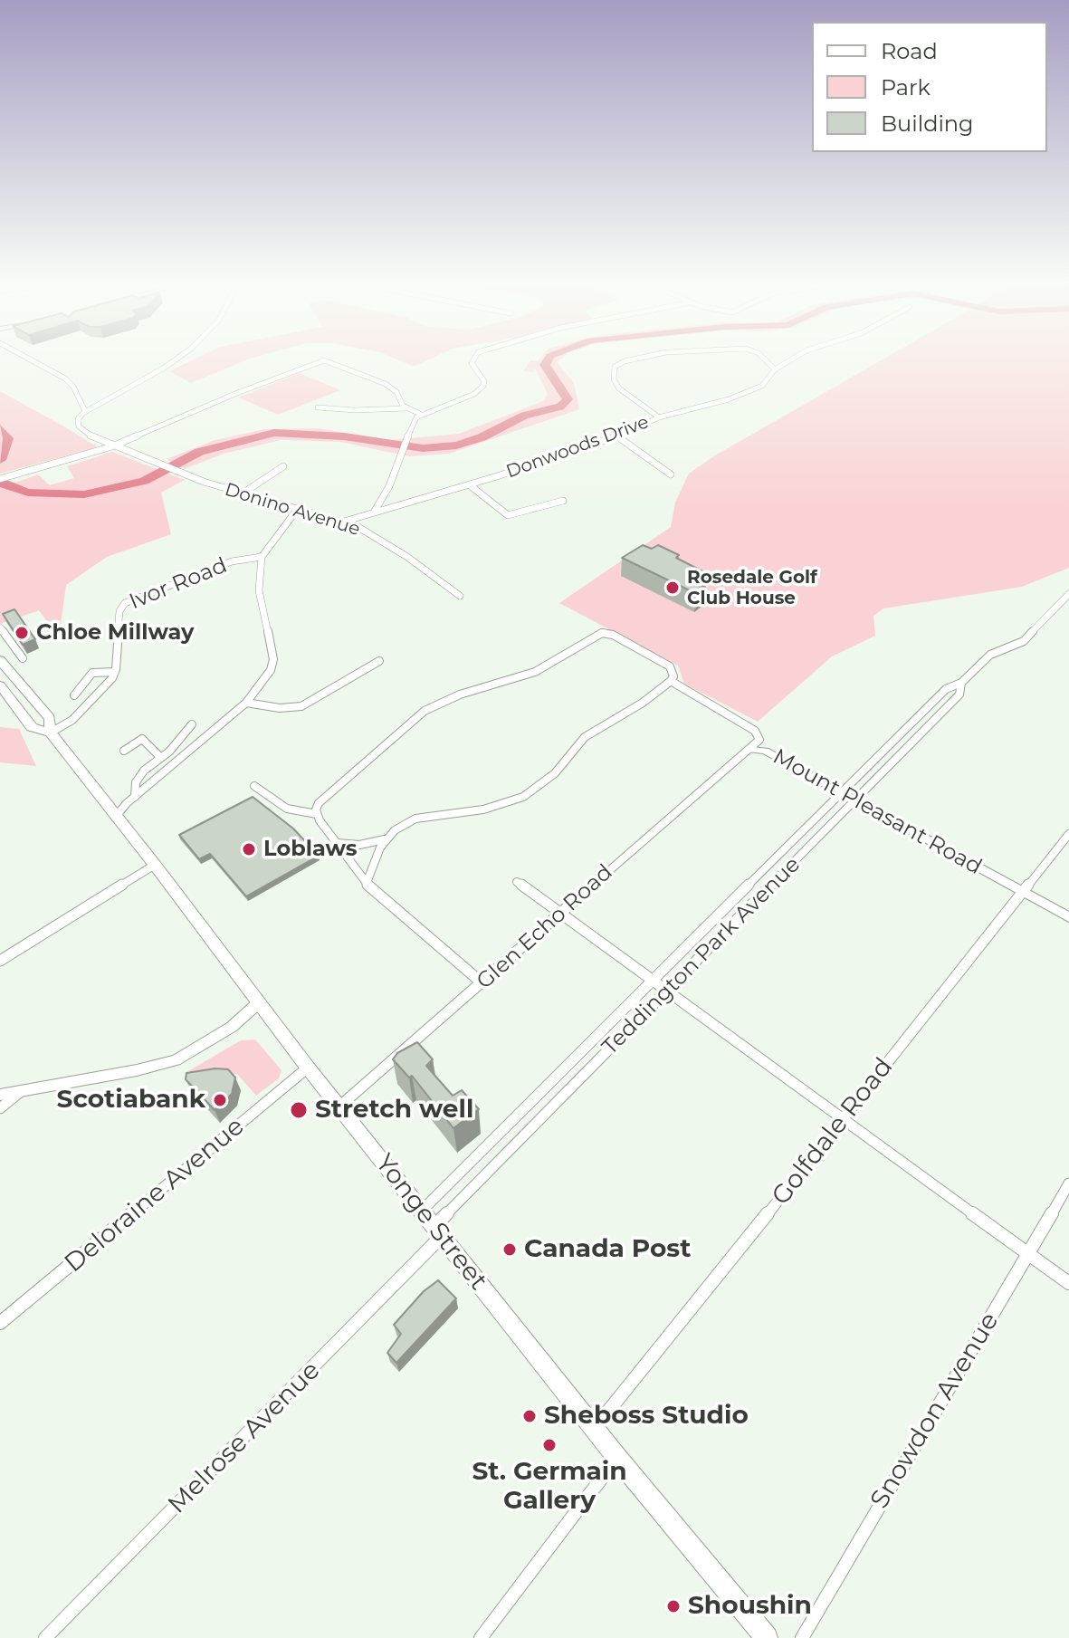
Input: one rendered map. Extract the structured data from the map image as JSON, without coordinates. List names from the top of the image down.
{
  "streets": {
    "main road": ["Yonge Street"],
    "street": [
      "Donwoods Drive",
      "Donino Avenue",
      "Ivor Road",
      "Mount Pleasant Road",
      "Glen Echo Road",
      "Teddington Park Avenue",
      "Golfdale Road",
      "Deloraine Avenue",
      "Snowdon Avenue",
      "Melrose Avenue"
    ]
  },
  "crossings": [
    ["Donwoods Drive", "Donino Avenue"],
    ["Mount Pleasant Road", "Glen Echo Road"],
    ["Mount Pleasant Road", "Teddington Park Avenue"],
    ["Mount Pleasant Road", "Golfdale Road"],
    ["Glen Echo Road", "Yonge Street"],
    ["Teddington Park Avenue", "Yonge Street"],
    ["Teddington Park Avenue", "Melrose Avenue"],
    ["Golfdale Road", "Yonge Street"],
    ["Deloraine Avenue", "Yonge Street"],
    ["Yonge Street", "Melrose Avenue"]
  ],
  "places": [
    "Rosedale Golf Club House",
    "Chloe Millway",
    "Loblaws",
    "Scotiabank",
    "Stretch well",
    "Canada Post",
    "Sheboss Studio",
    "St. Germain Gallery",
    "Shoushin"
  ],
  "legend": ["Road", "Park", "Building"]
}
